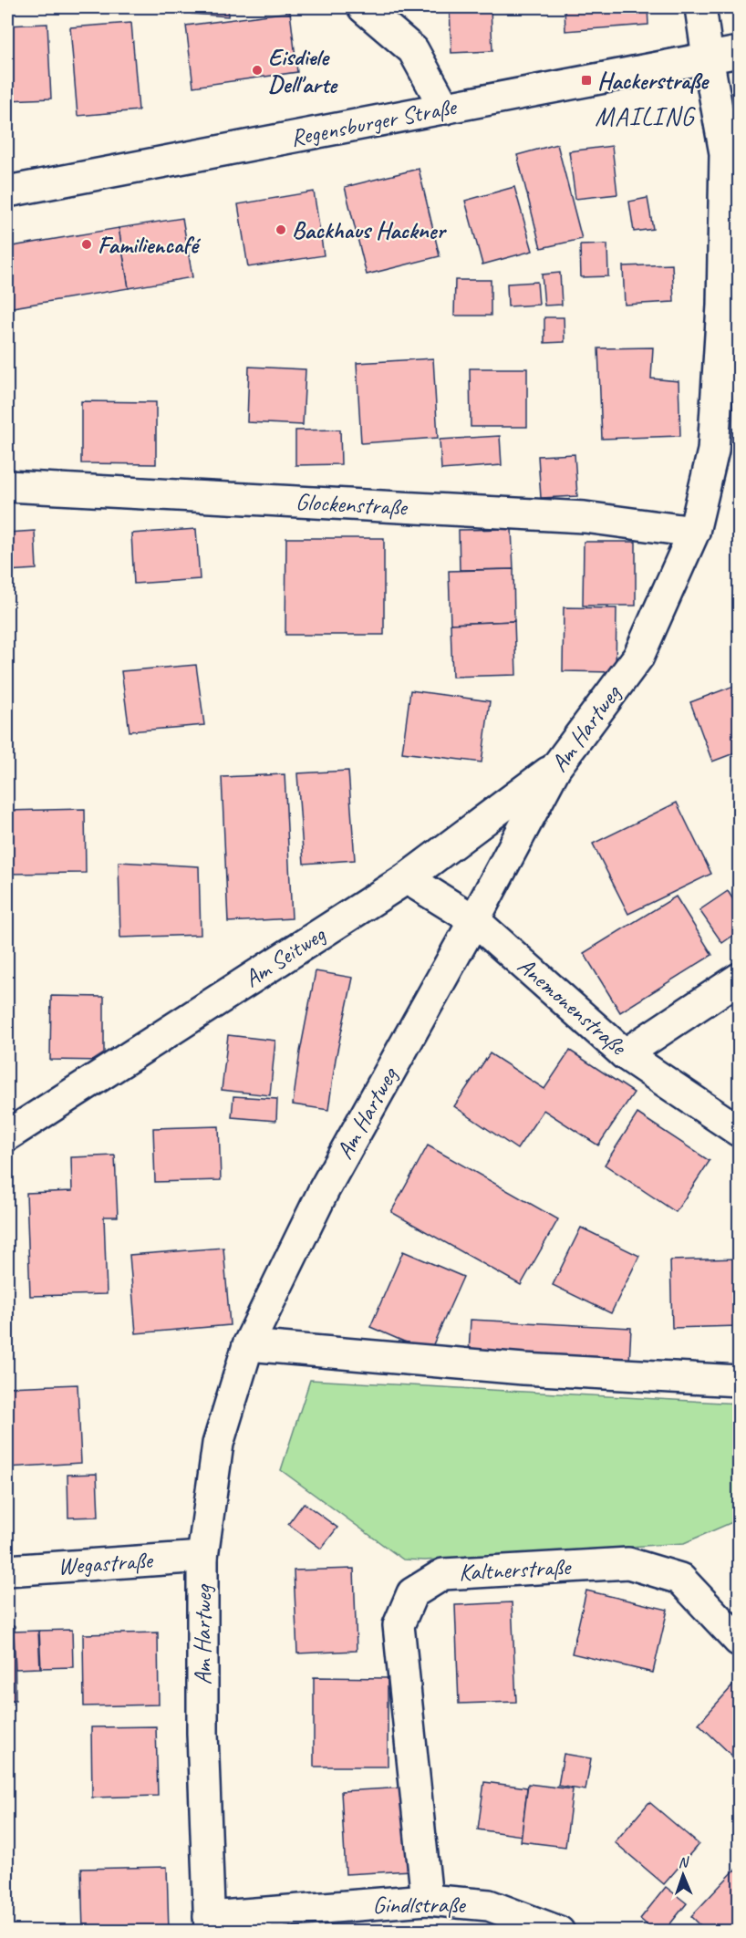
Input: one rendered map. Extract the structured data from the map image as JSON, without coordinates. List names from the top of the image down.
{
  "streets": {
    "street": [
      "Regensburger Straße",
      "Glockenstraße",
      "Am Hartweg",
      "Am Seitweg",
      "Anemonenstraße",
      "Wegastraße",
      "Kaltnerstraße",
      "Gindlstraße"
    ]
  },
  "crossings": [
    ["Regensburger Straße", "Am Hartweg"],
    ["Glockenstraße", "Am Hartweg"],
    ["Am Hartweg", "Am Seitweg"],
    ["Am Hartweg", "Anemonenstraße"],
    ["Am Hartweg", "Wegastraße"],
    ["Am Hartweg", "Gindlstraße"],
    ["Am Seitweg", "Anemonenstraße"],
    ["Kaltnerstraße", "Gindlstraße"]
  ],
  "districts": ["MAILING"],
  "places": {
    "other": ["Eisdiele Dell'arte", "Backhaus Hackner", "Familiencafé"],
    "transit": ["Hackerstraße"]
  },
  "north": "top"
}
